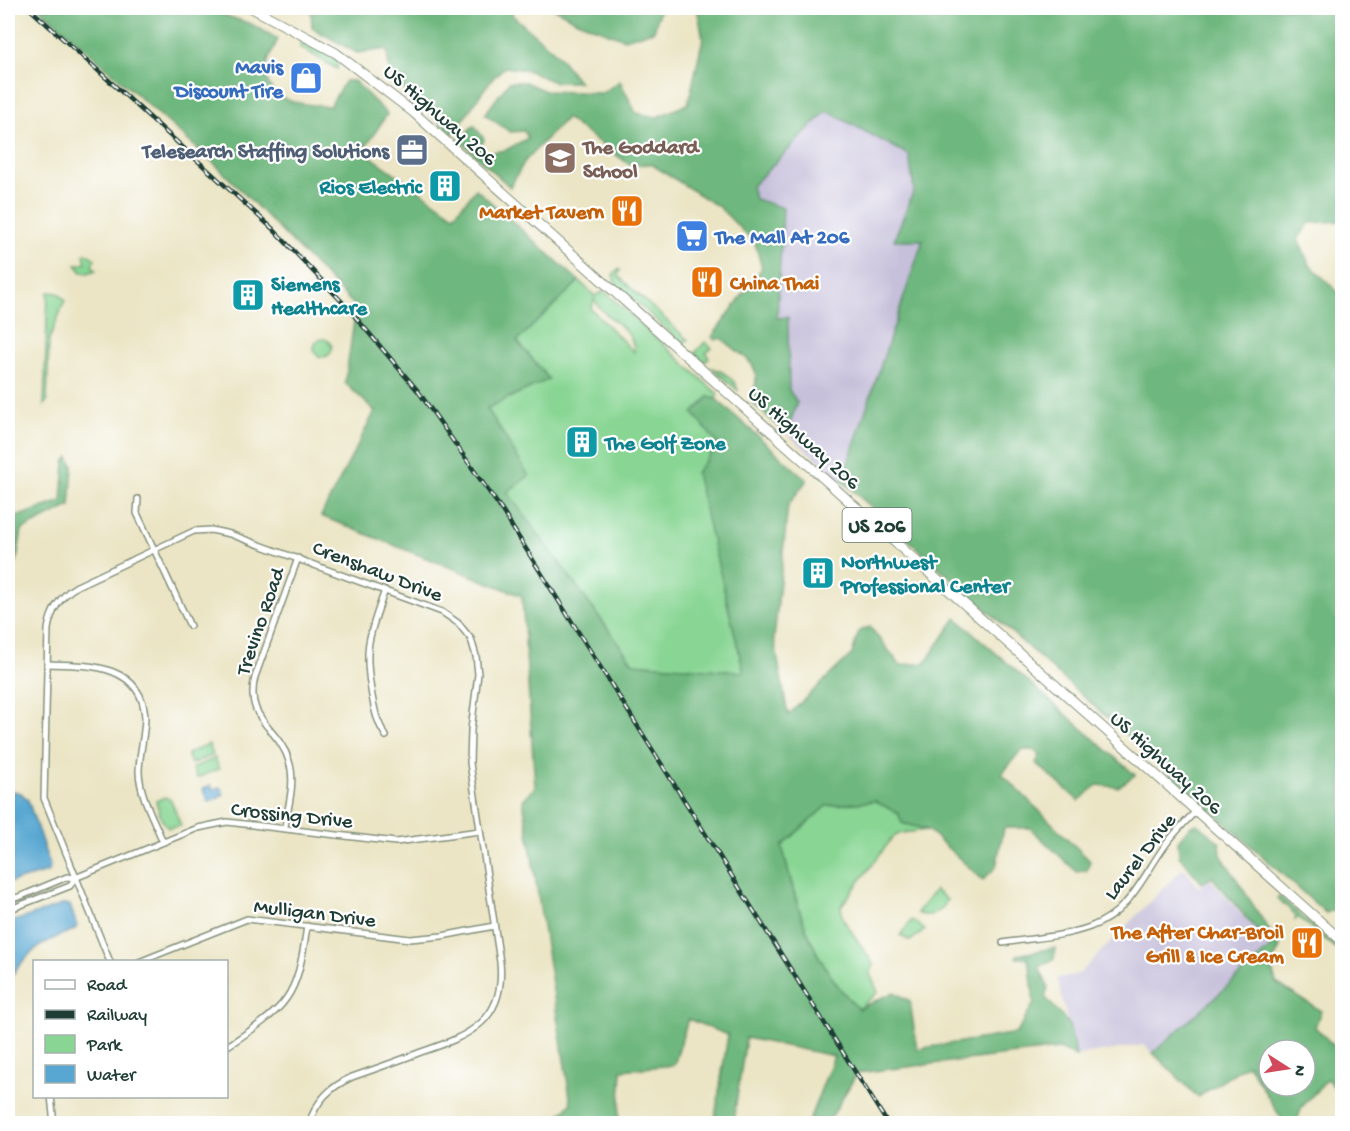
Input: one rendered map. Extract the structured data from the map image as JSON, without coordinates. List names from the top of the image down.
{
  "streets": {
    "highway": ["US Highway 206", "US 206"],
    "street": [
      "Crenshaw Drive",
      "Trevino Road",
      "Crossing Drive",
      "Laurel Drive",
      "Mulligan Drive"
    ]
  },
  "crossings": [
    ["US Highway 206", "Laurel Drive"],
    ["Crenshaw Drive", "Trevino Road"],
    ["Crenshaw Drive", "Crossing Drive"],
    ["Crenshaw Drive", "Mulligan Drive"],
    ["Trevino Road", "Crossing Drive"]
  ],
  "places": {
    "shop": ["Mavis Discount Tire"],
    "office": ["Telesearch Staffing Solutions"],
    "school or university": ["The Goddard School"],
    "building": [
      "Rios Electric",
      "Siemens Healthcare",
      "The Golf Zone",
      "Northwest Professional Center"
    ],
    "restaurant": ["Market Tavern", "China Thai", "The After Char-Broil Grill & Ice Cream"],
    "supermarket": ["The Mall At 206"]
  },
  "legend": [
    "Road",
    "Railway",
    "Park",
    "Water"
  ],
  "north": "right"
}
